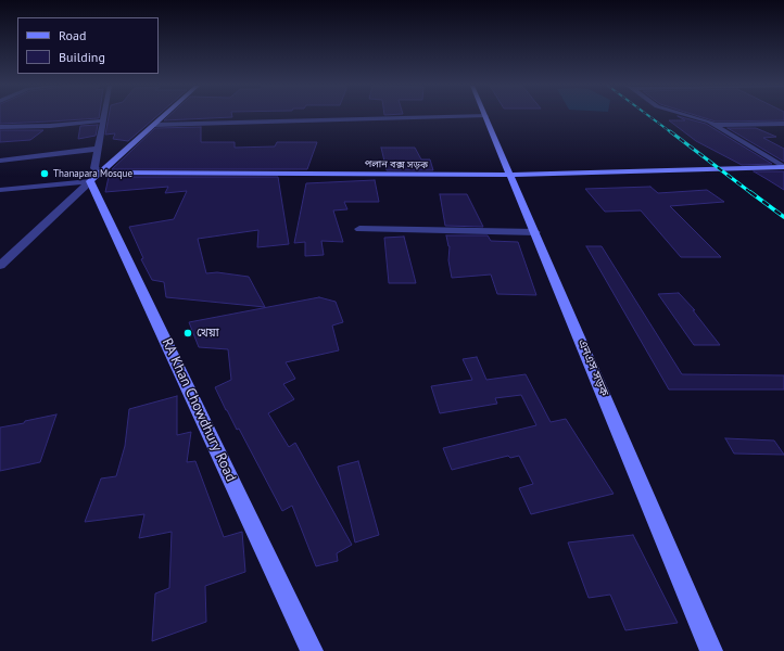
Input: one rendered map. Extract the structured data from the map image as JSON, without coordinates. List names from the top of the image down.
{
  "streets": {
    "street": ["পলান বক্স সড়ক", "এনএস সড়ক", "RA Khan Chowdhury Road"]
  },
  "crossings": [
    ["পলান বক্স সড়ক", "এনএস সড়ক"],
    ["পলান বক্স সড়ক", "RA Khan Chowdhury Road"]
  ],
  "places": ["Thanapara Mosque", "খেয়া"],
  "legend": ["Road", "Building"]
}
